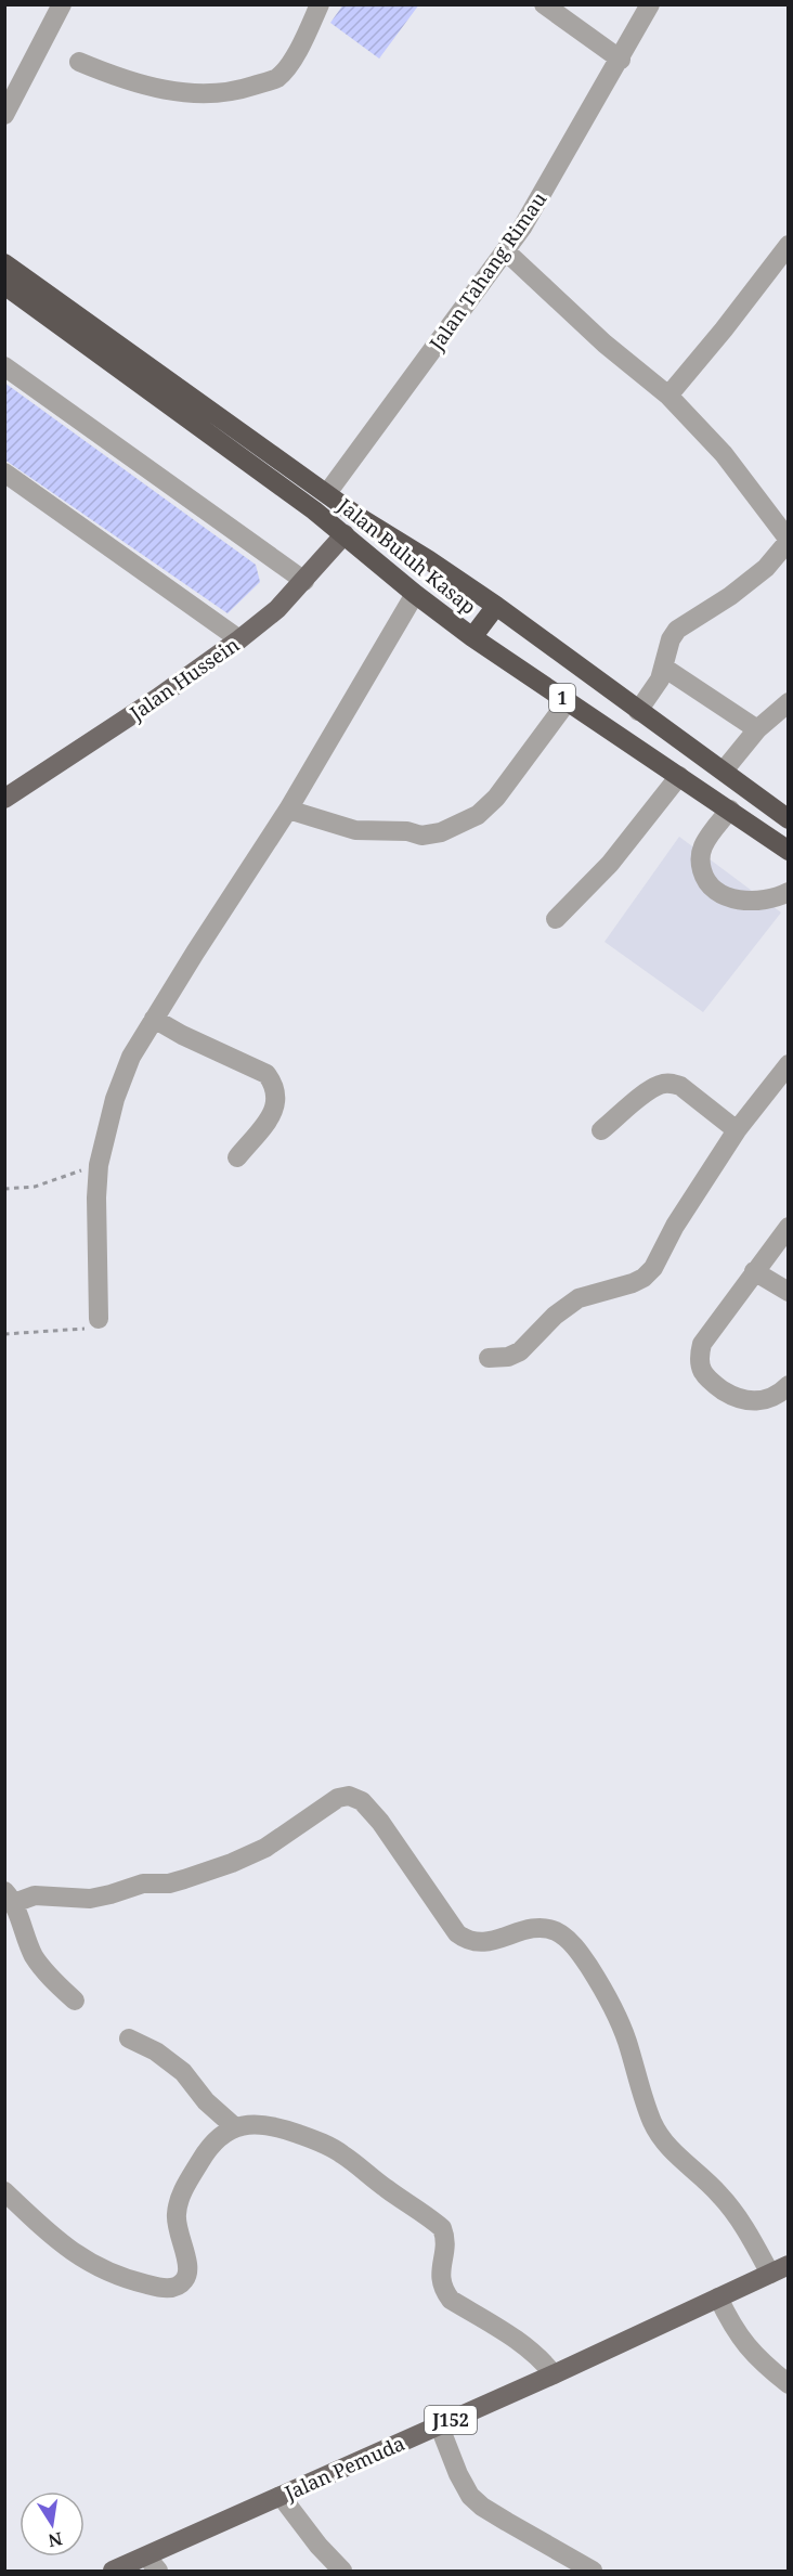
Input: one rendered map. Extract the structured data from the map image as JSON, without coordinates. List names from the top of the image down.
{
  "streets": {
    "highway": ["Jalan Buluh Kasap", "1"],
    "main road": ["Jalan Hussein", "J152", "Jalan Pemuda"],
    "street": ["Jalan Tahang Rimau"]
  },
  "crossings": [
    ["Jalan Tahang Rimau", "Jalan Buluh Kasap"],
    ["Jalan Buluh Kasap", "Jalan Hussein"]
  ],
  "north": "bottom"
}
